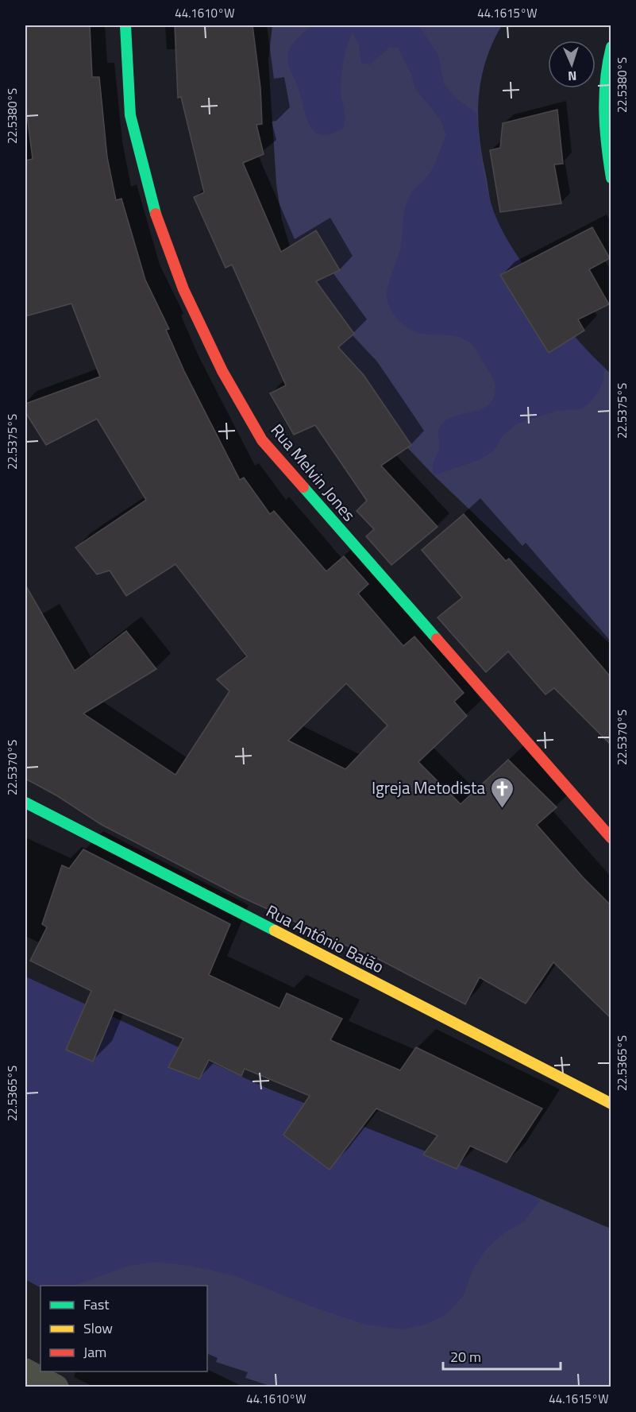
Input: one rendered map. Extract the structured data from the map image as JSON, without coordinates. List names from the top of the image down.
{
  "streets": {
    "street": ["Rua Melvin Jones", "Rua Antônio Baião"]
  },
  "places": {
    "church": ["Igreja Metodista"]
  },
  "legend": ["Fast", "Slow", "Jam"],
  "scale_bar": "20 m",
  "north": "bottom",
  "coordinates": [
    "44.1610°W",
    "44.1615°W",
    "22.5380°S",
    "22.5375°S",
    "22.5370°S",
    "22.5365°S"
  ]
}
